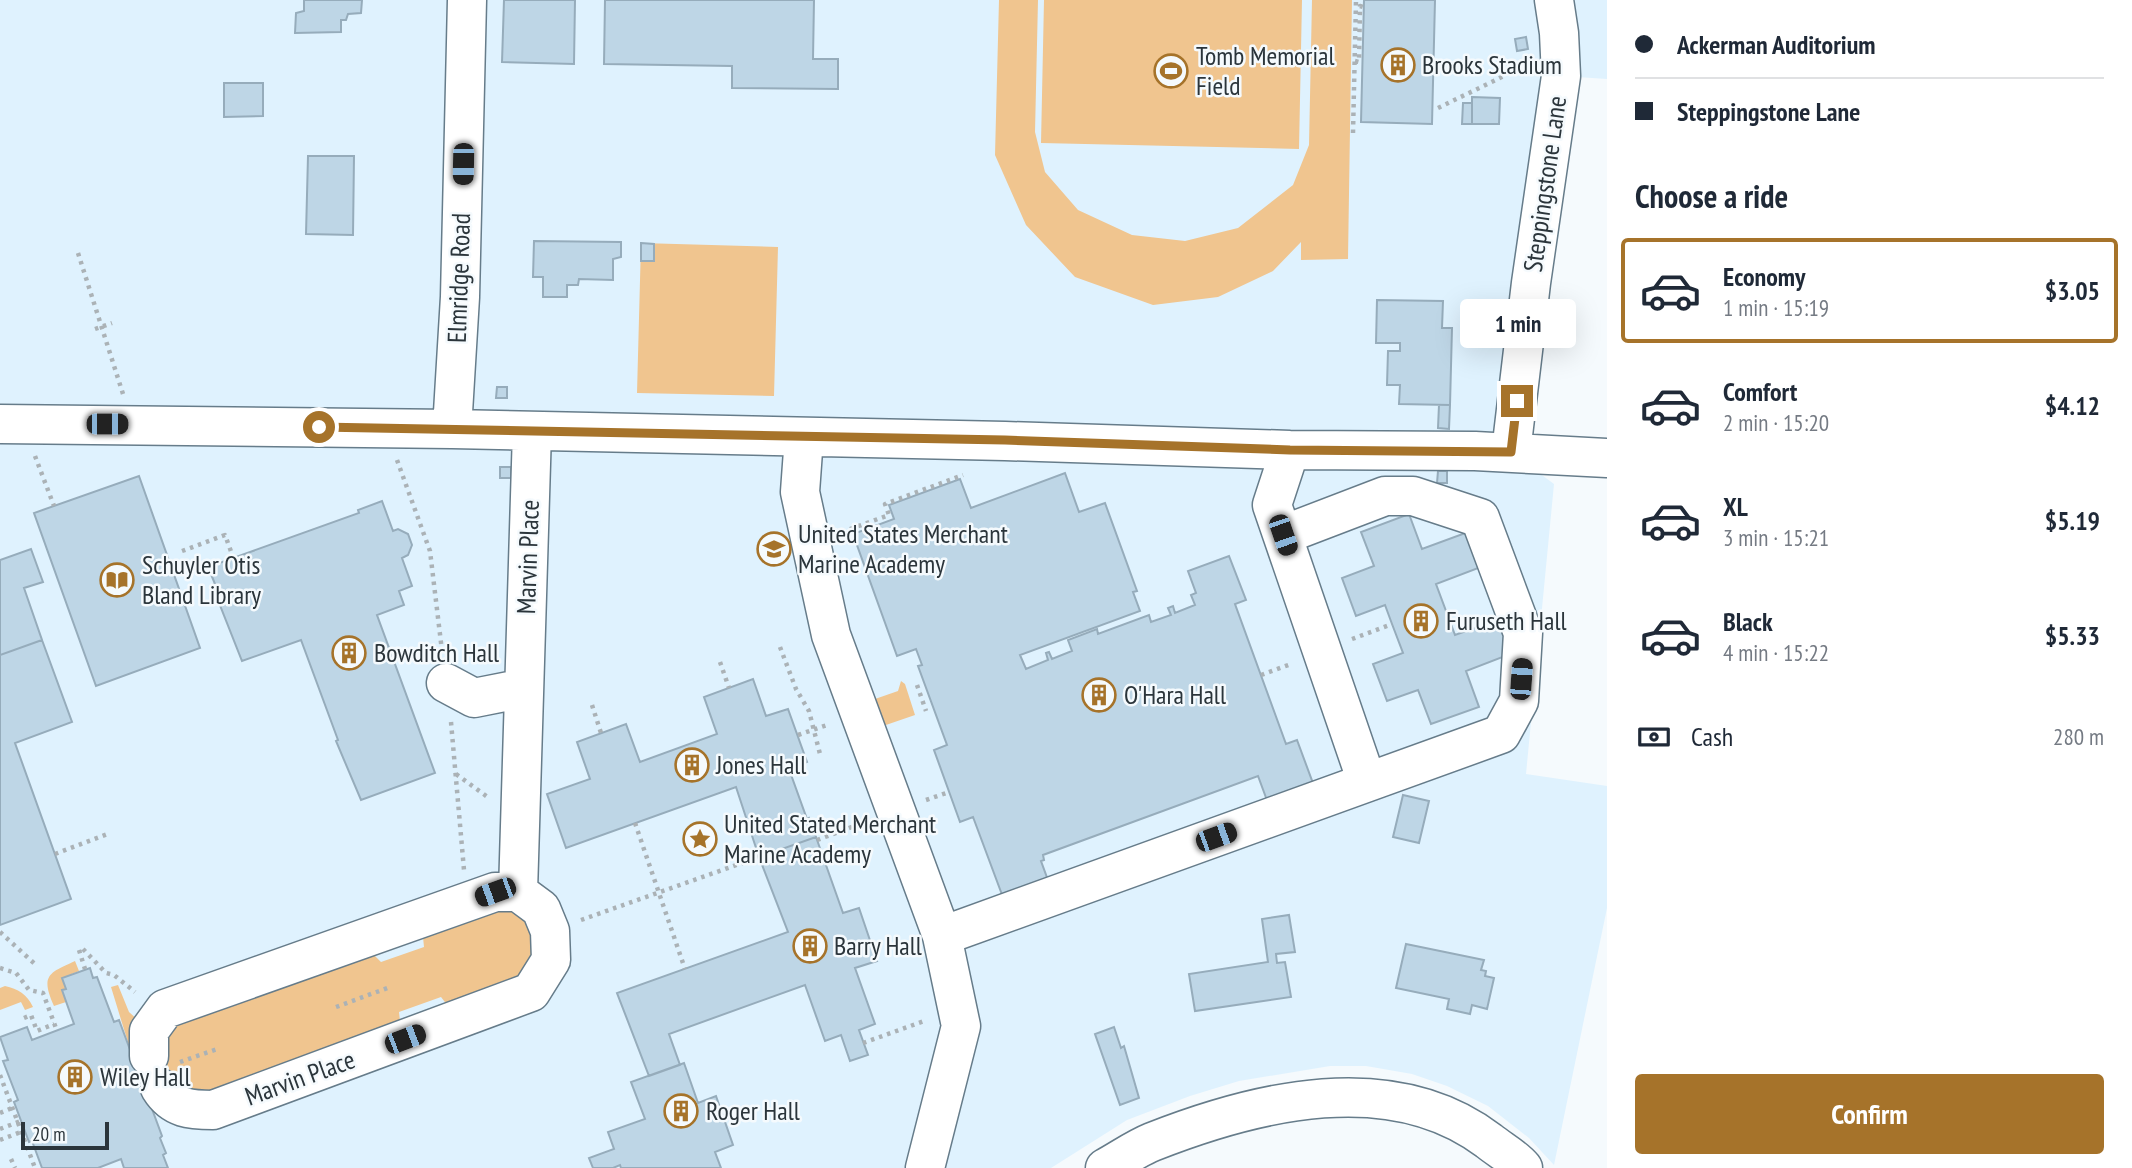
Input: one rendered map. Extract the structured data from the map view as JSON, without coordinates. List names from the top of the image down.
{
  "streets": {
    "street": ["Steppingstone Lane", "Elmridge Road", "Marvin Place"]
  },
  "places": {
    "building": [
      "Brooks Stadium",
      "Furuseth Hall",
      "Bowditch Hall",
      "O'Hara Hall",
      "Jones Hall",
      "Barry Hall",
      "Wiley Hall",
      "Roger Hall"
    ],
    "sports": ["Tomb Memorial Field"],
    "school or university": ["United States Merchant Marine Academy"],
    "library": ["Schuyler Otis Bland Library"],
    "place": ["United Stated Merchant Marine Academy"]
  },
  "scale_bar": "20 m",
  "page": {
    "banner": ["Ackerman Auditorium", "Steppingstone Lane"],
    "heading": "Choose a ride",
    "list": [
      {
        "name": "Economy",
        "note": "1 min · 15:19",
        "value": "$3.05"
      },
      {
        "name": "Comfort",
        "note": "2 min · 15:20",
        "value": "$4.12"
      },
      {
        "name": "XL",
        "note": "3 min · 15:21",
        "value": "$5.19"
      },
      {
        "name": "Black",
        "note": "4 min · 15:22",
        "value": "$5.33"
      }
    ],
    "bubble": "1 min",
    "pay": ["Cash", "280 m"],
    "buttons": "Confirm",
    "scale": "20 m"
  }
}
